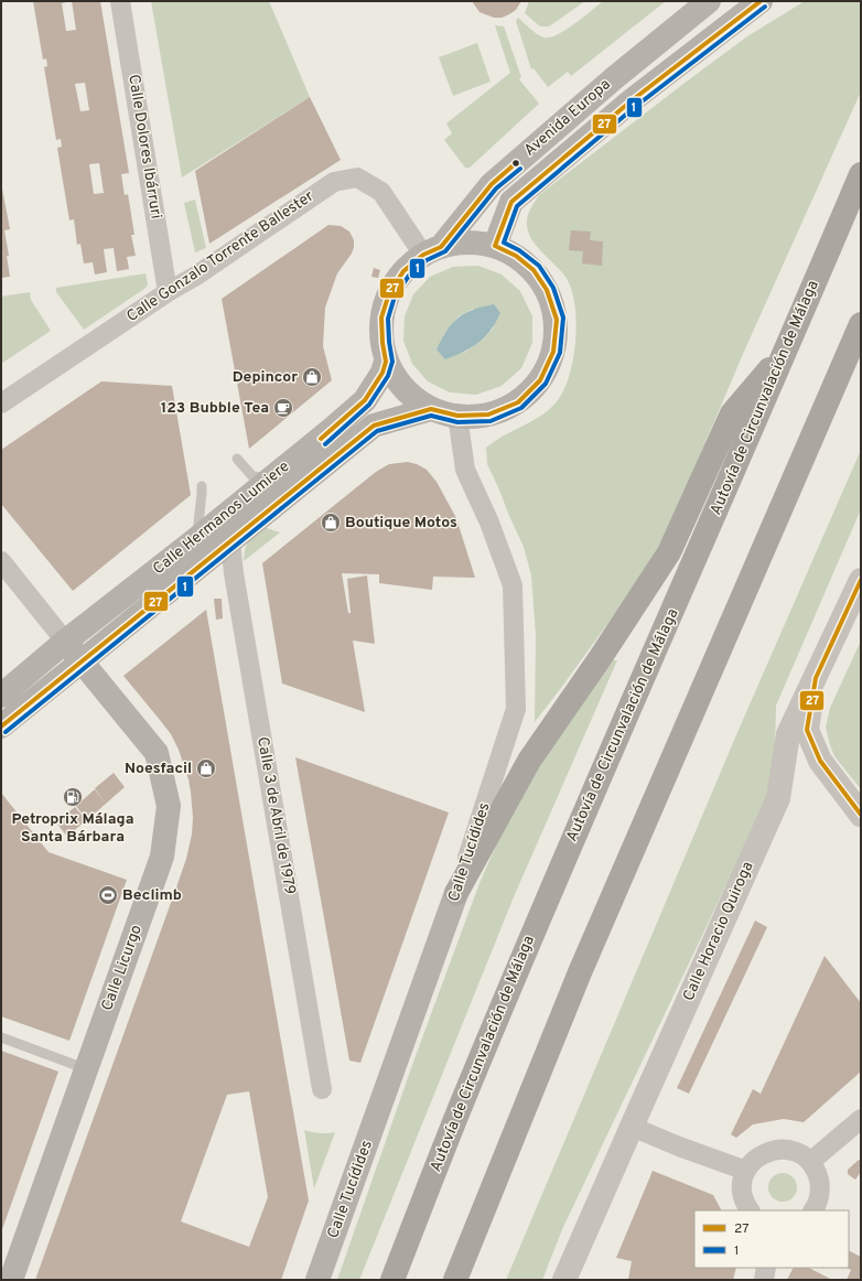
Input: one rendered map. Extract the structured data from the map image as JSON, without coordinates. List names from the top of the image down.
{
  "streets": {
    "highway": ["Autovía de Circunvalación de Málaga"],
    "main road": [
      "Avenida Europa",
      "Calle Hermanos Lumiere",
      "Calle Tucídides",
      "Calle Licurgo"
    ],
    "street": [
      "Calle Dolores Ibárruri",
      "Calle Gonzalo Torrente Ballester",
      "Calle 3 de Abril de 1979",
      "Calle Horacio Quiroga"
    ]
  },
  "crossings": [
    ["Avenida Europa", "Calle Gonzalo Torrente Ballester"],
    ["Avenida Europa", "Calle Hermanos Lumiere"],
    ["Calle Dolores Ibárruri", "Calle Gonzalo Torrente Ballester"],
    ["Calle Hermanos Lumiere", "Calle 3 de Abril de 1979"],
    ["Calle Hermanos Lumiere", "Calle Licurgo"]
  ],
  "places": {
    "shop": ["Depincor", "Boutique Motos", "Noesfacil"],
    "cafe": ["123 Bubble Tea"],
    "fuel station": ["Petroprix Málaga Santa Bárbara"],
    "sports": ["Beclimb"]
  },
  "lines": ["transit line 27", "transit line 1"],
  "legend": ["27", "1"]
}
